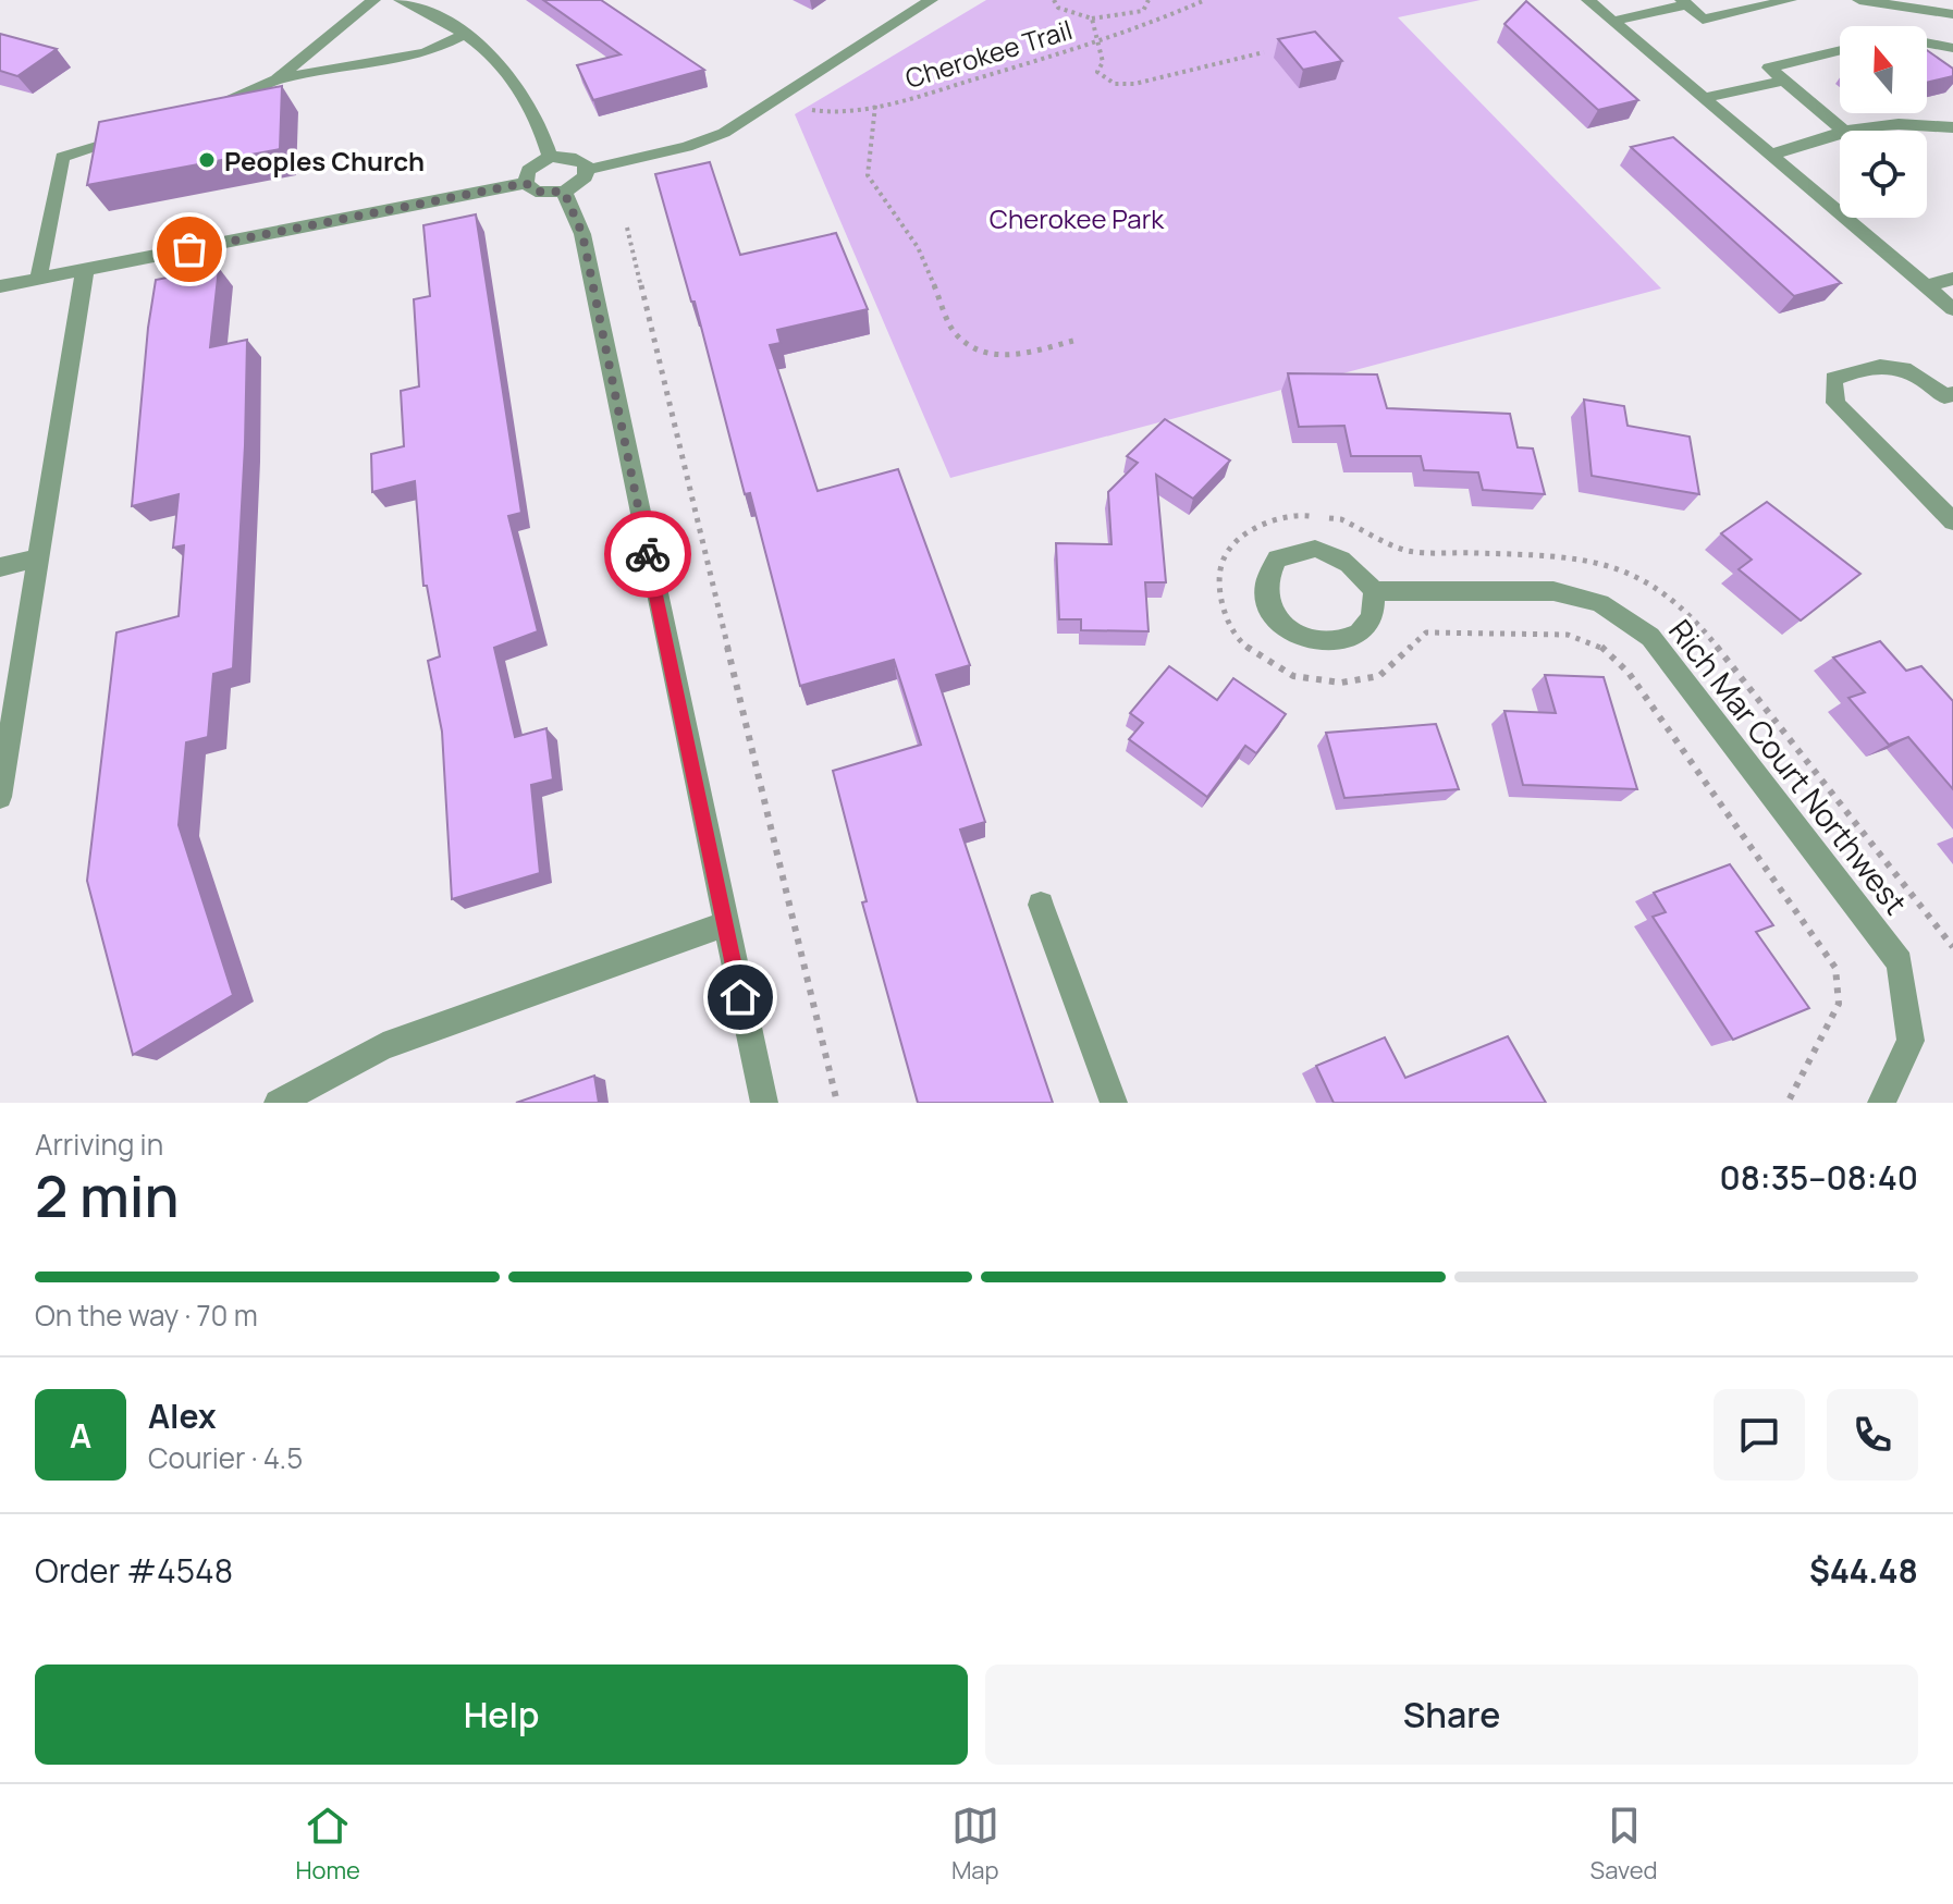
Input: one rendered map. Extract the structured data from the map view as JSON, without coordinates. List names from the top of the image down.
{
  "streets": {
    "street": ["Rich Mar Court Northwest"],
    "path": ["Cherokee Trail"]
  },
  "parks": ["Cherokee Park"],
  "places": ["Peoples Church"],
  "north": "top",
  "page": {
    "heading": ["2 min", "Arriving in", "08:35–08:40"],
    "panel": [
      "Alex",
      "Courier · 4.5",
      "Order #4548",
      "$44.48"
    ],
    "bar": "On the way · 70 m",
    "round": "A",
    "buttons": ["Help", "Share"],
    "tabs": ["Home", "Map", "Saved"]
  }
}
